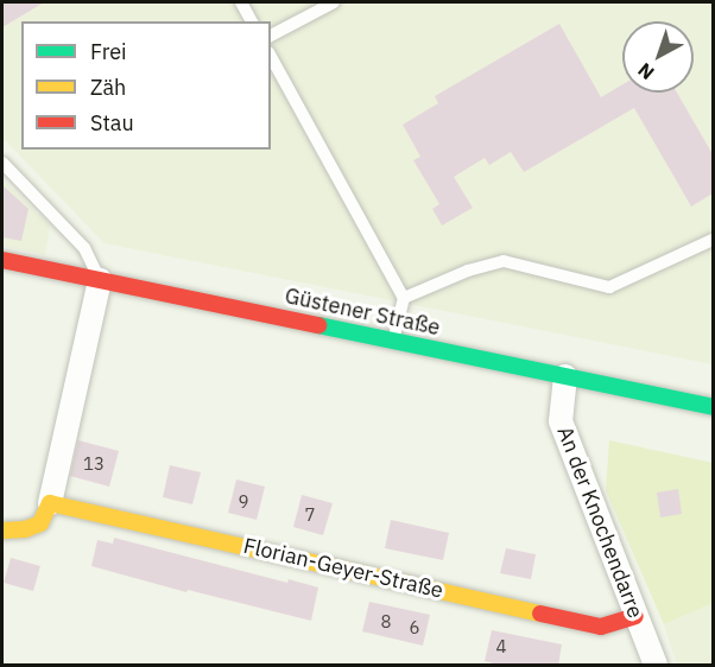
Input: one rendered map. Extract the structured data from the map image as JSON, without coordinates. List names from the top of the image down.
{
  "streets": {
    "main road": ["Güstener Straße", "Florian-Geyer-Straße"],
    "street": ["An der Knochendarre"]
  },
  "crossings": [
    ["Güstener Straße", "An der Knochendarre"],
    ["An der Knochendarre", "Florian-Geyer-Straße"]
  ],
  "house_numbers": [
    "13",
    "9",
    "7",
    "8",
    "6",
    "4"
  ],
  "legend": ["Frei", "Zäh", "Stau"],
  "north": "bottom left"
}
